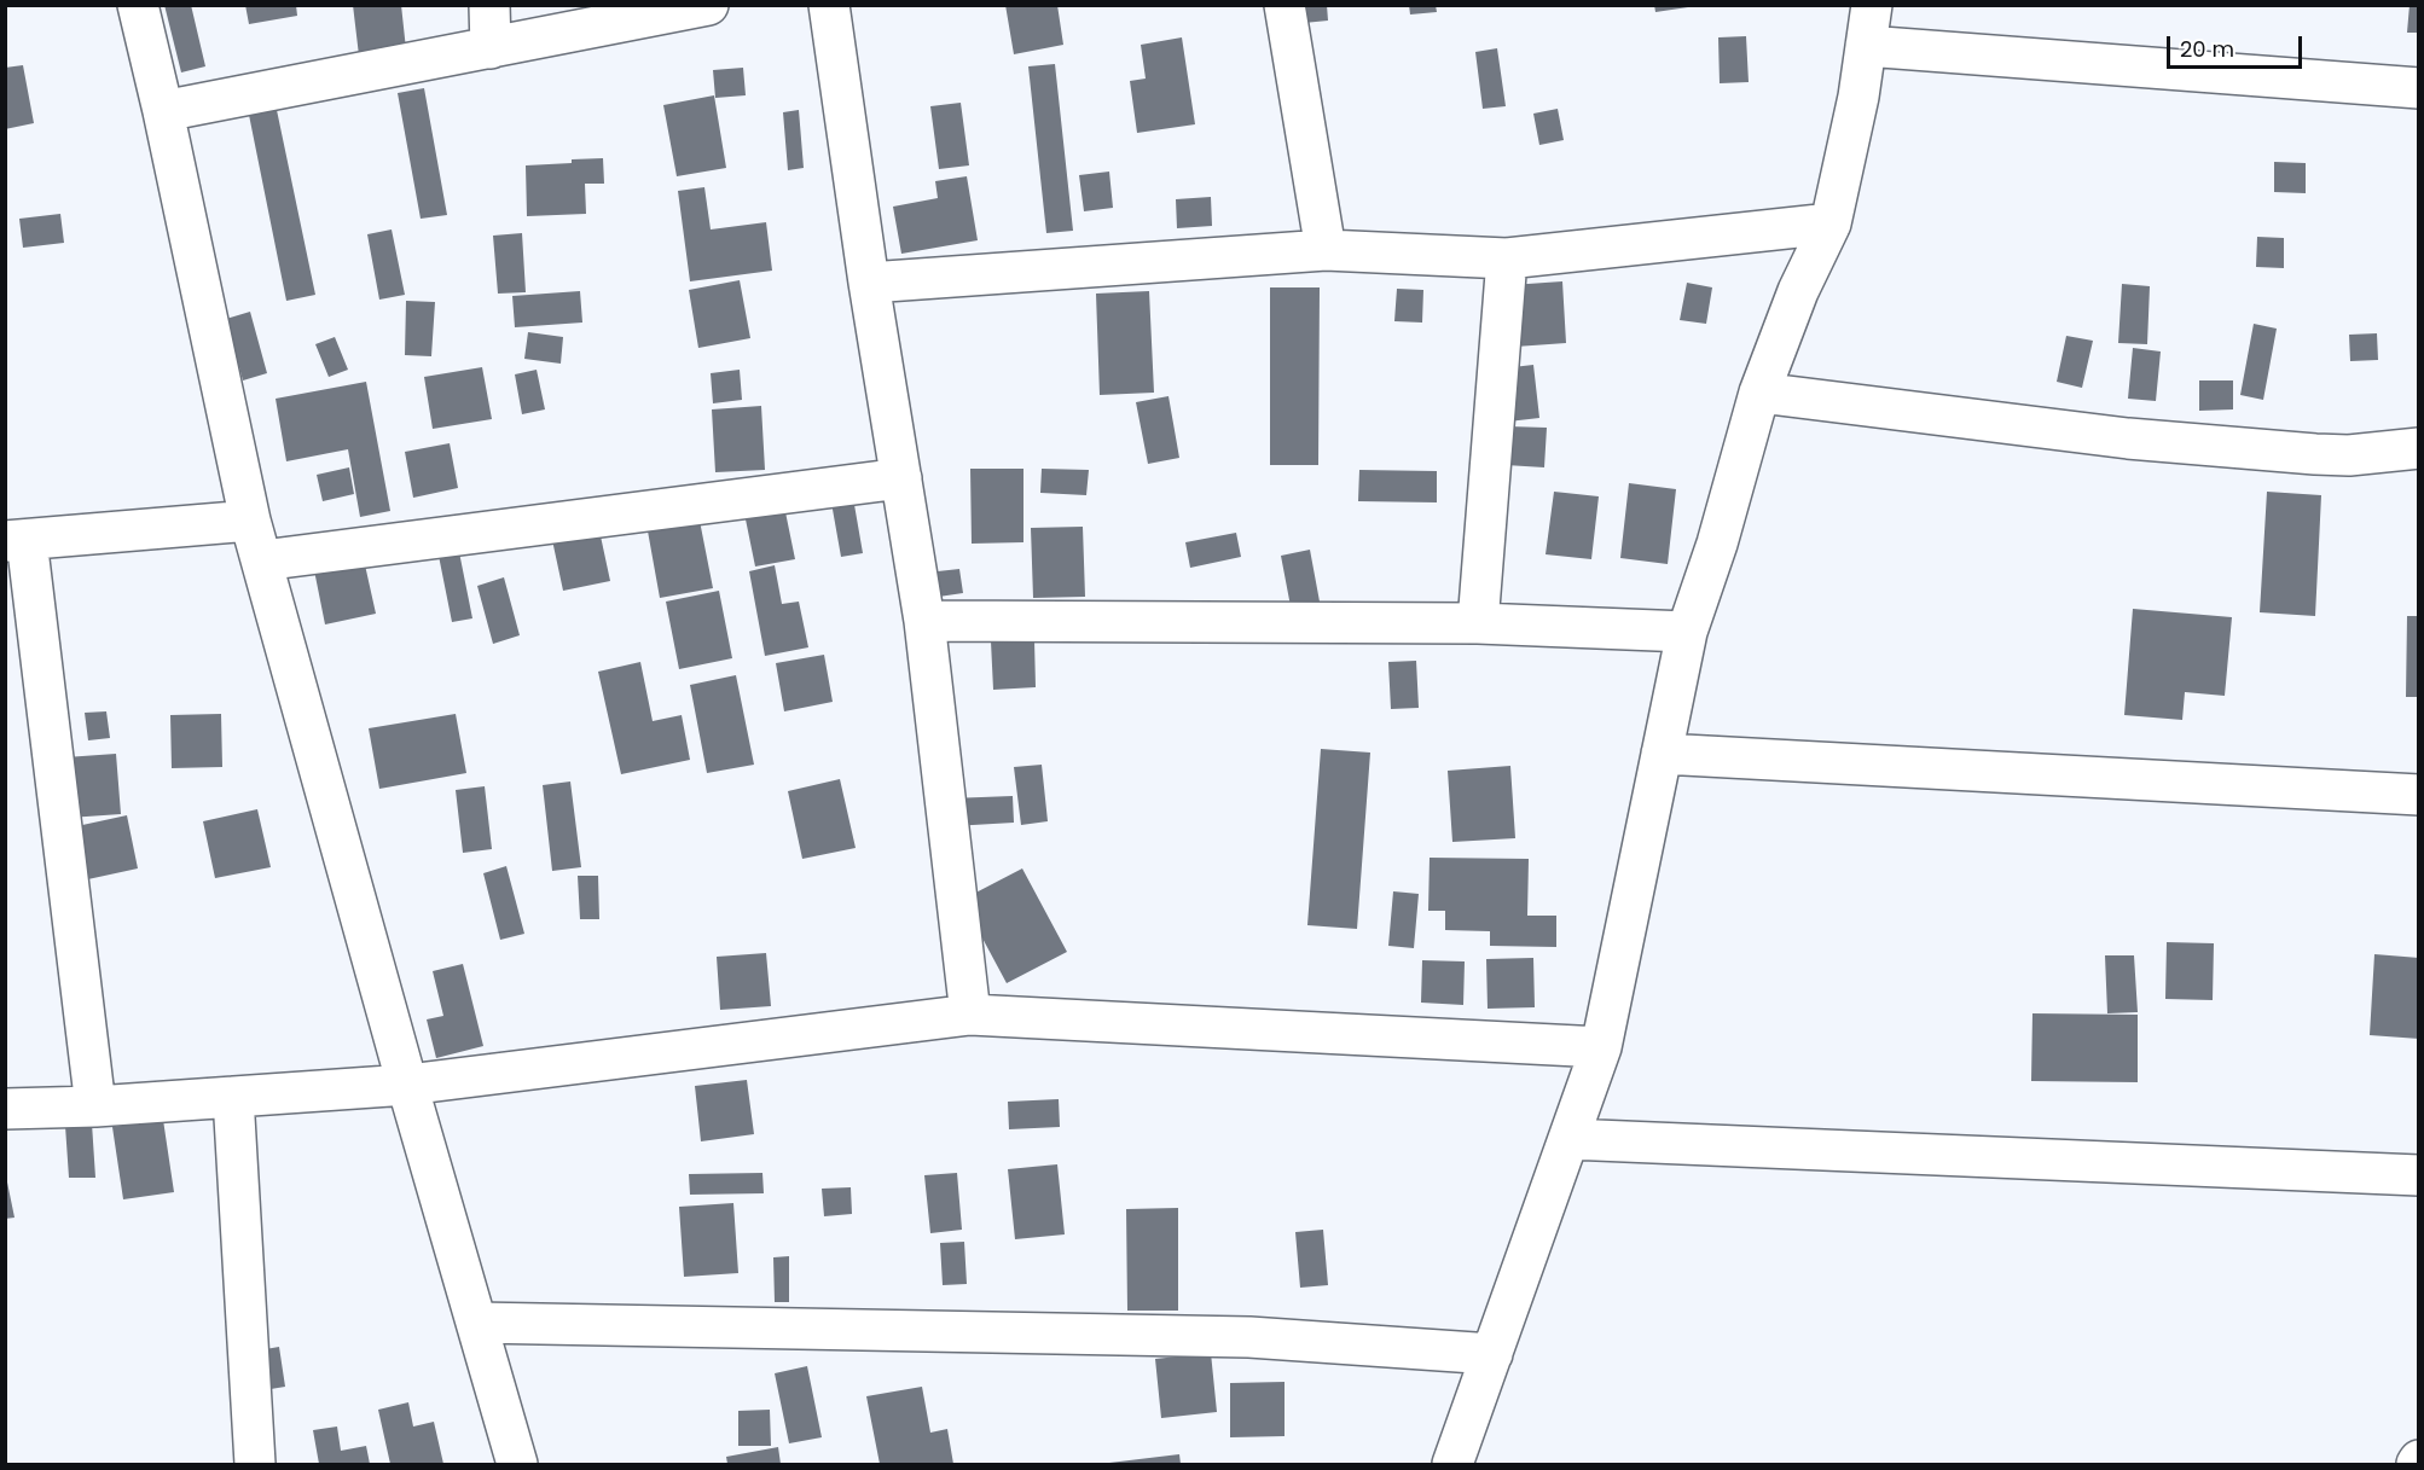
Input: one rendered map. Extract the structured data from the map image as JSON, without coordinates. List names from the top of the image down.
{
  "scale_bar": "20 m"
}
